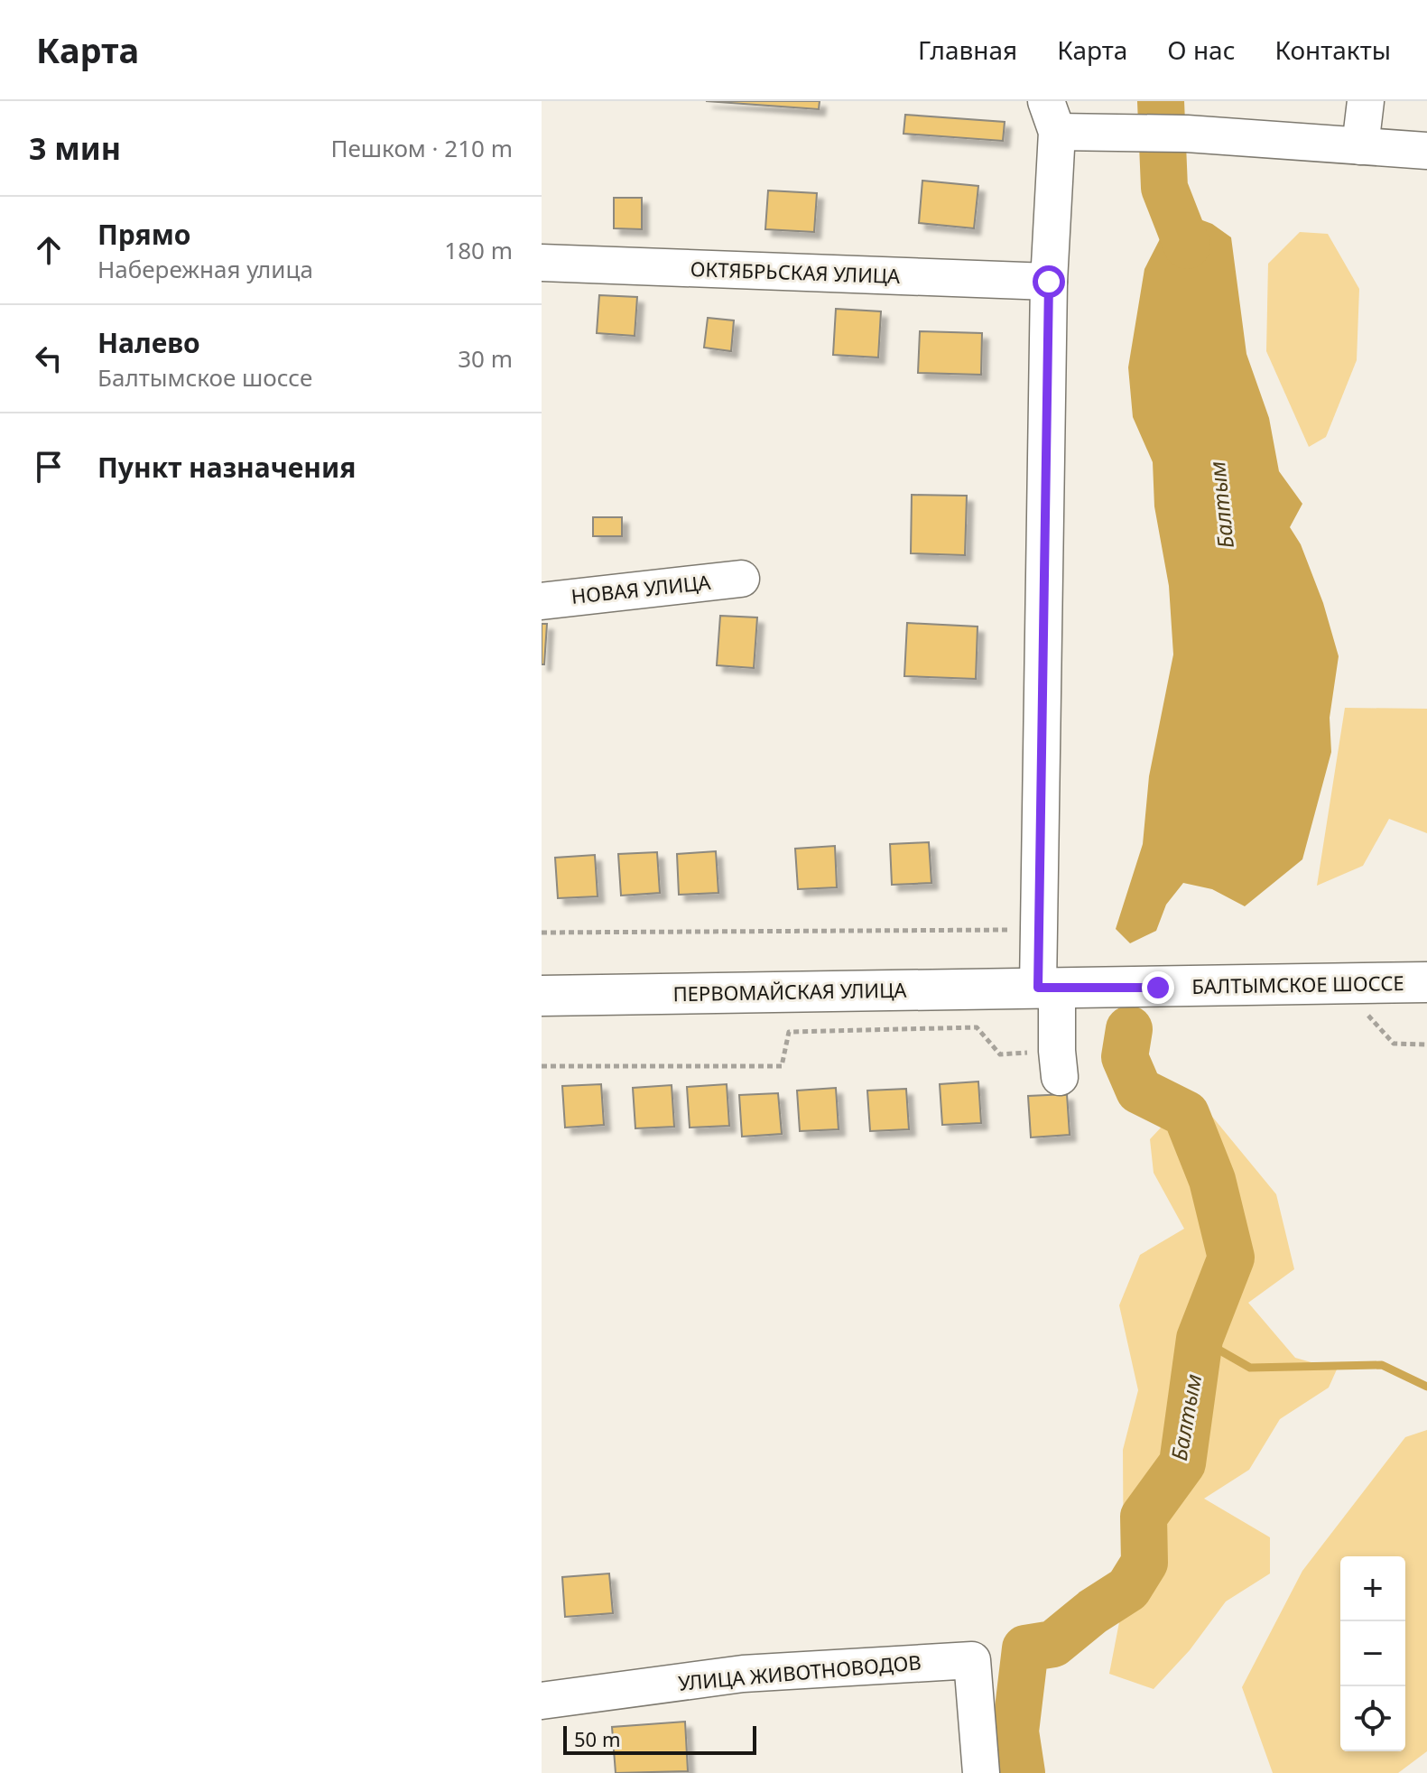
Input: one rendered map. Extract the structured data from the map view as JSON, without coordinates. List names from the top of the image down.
{
  "streets": {
    "main road": ["БАЛТЫМСКОЕ ШОССЕ", "ПЕРВОМАЙСКАЯ УЛИЦА"],
    "street": ["ОКТЯБРЬСКАЯ УЛИЦА", "НОВАЯ УЛИЦА", "УЛИЦА ЖИВОТНОВОДОВ"]
  },
  "crossings": [
    ["БАЛТЫМСКОЕ ШОССЕ", "ПЕРВОМАЙСКАЯ УЛИЦА"]
  ],
  "water": ["Балтым"],
  "scale_bar": "50 m",
  "page": {
    "header": "Карта",
    "nav": [
      "Главная",
      "Карта",
      "О нас",
      "Контакты"
    ],
    "heading": ["3 мин", "Пешком · 210 m"],
    "list": [
      ["Прямо", "Набережная улица", "180 m"],
      ["Налево", "Балтымское шоссе", "30 m"],
      "Пункт назначения"
    ],
    "map_buttons": ["+", "−"],
    "scale": "50 m"
  }
}
